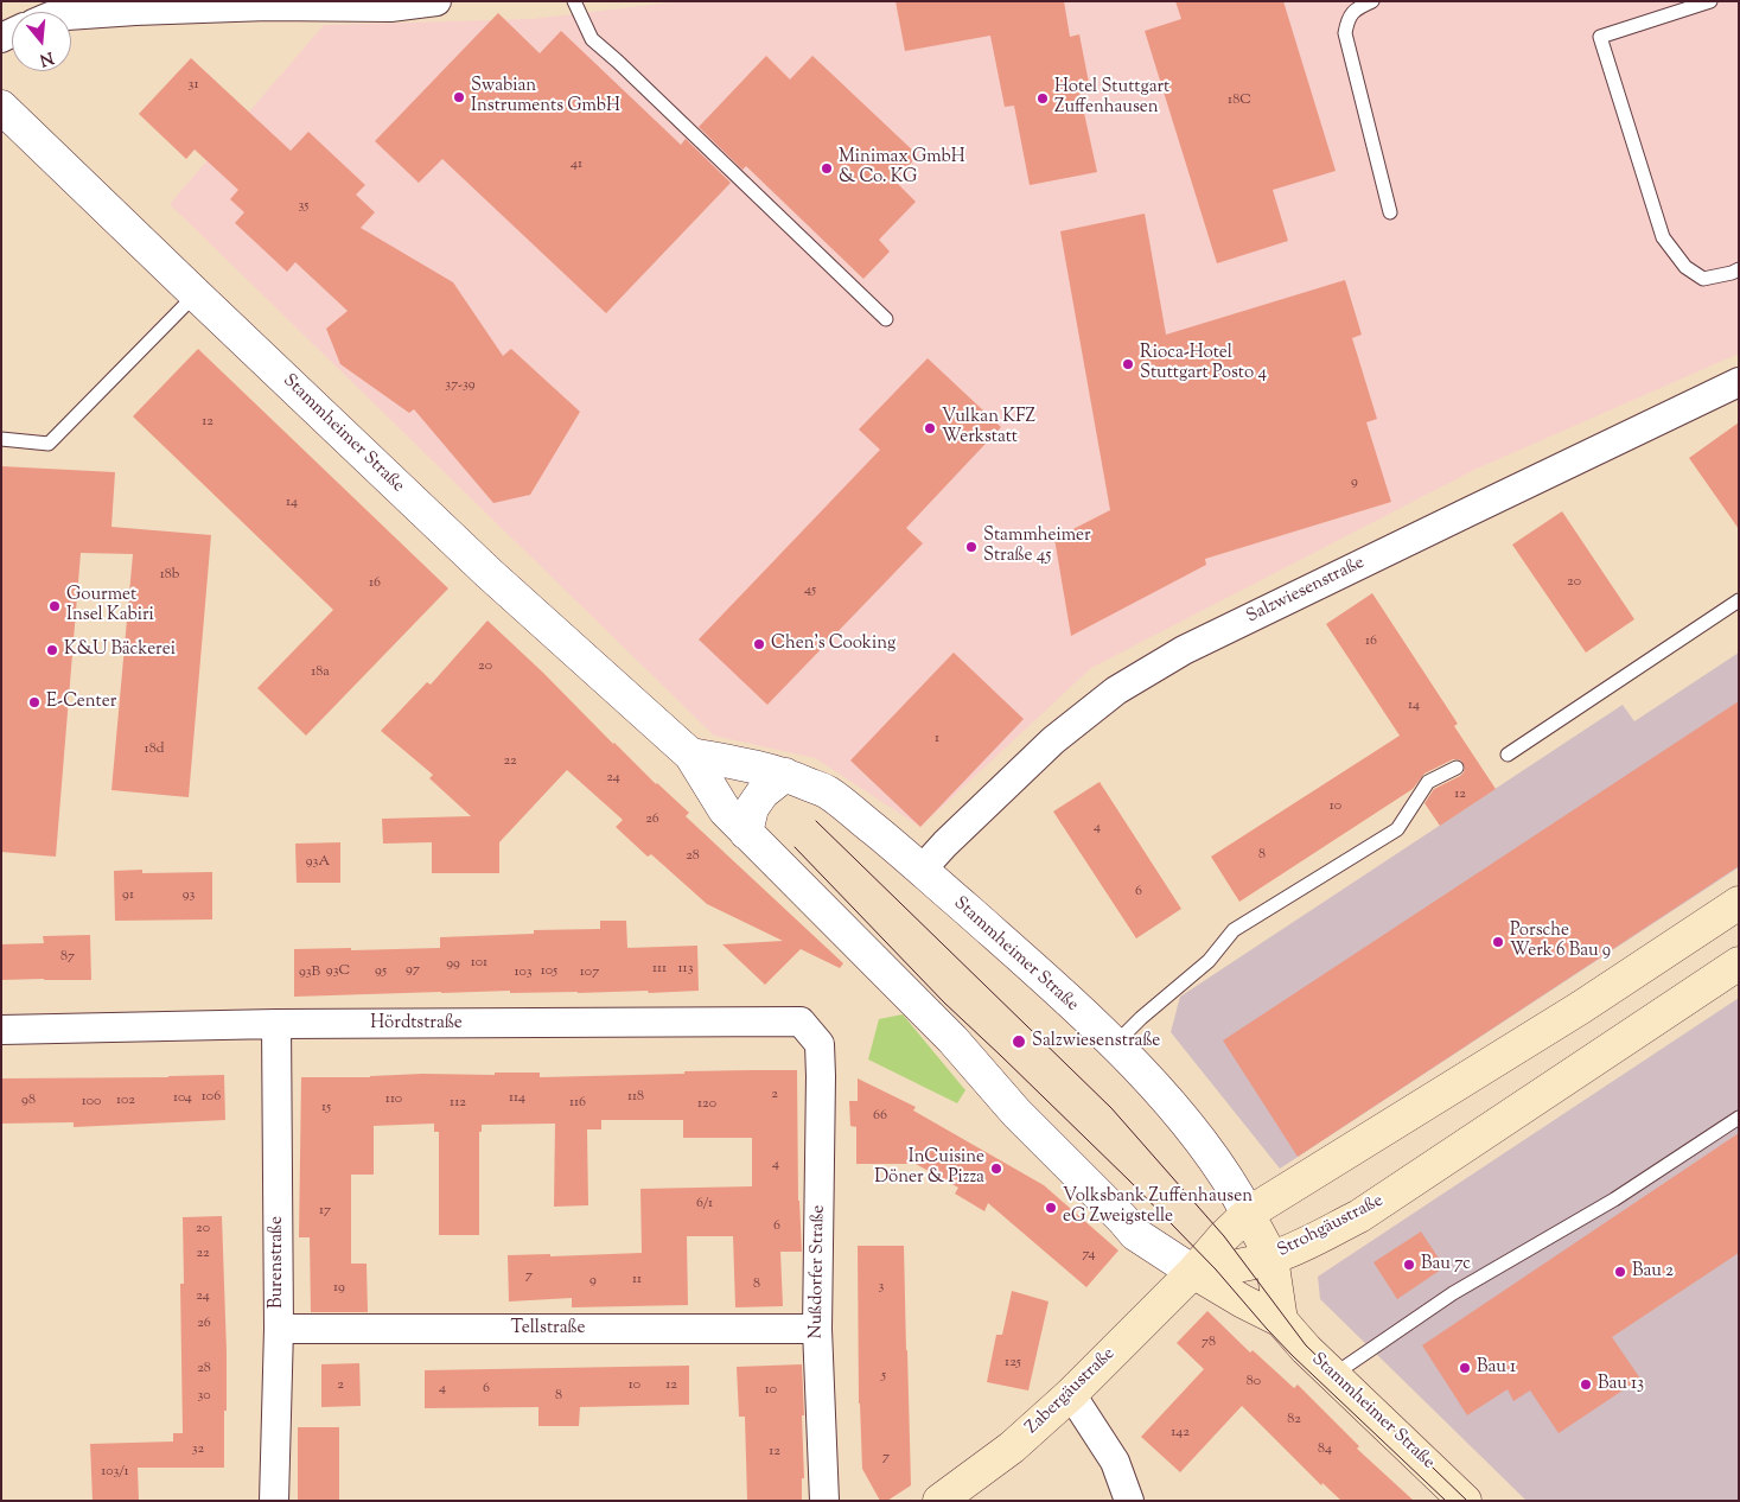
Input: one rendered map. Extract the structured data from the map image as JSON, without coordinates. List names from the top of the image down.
{
  "streets": {
    "main road": ["Stammheimer Straße", "Strohgäustraße", "Zabergäustraße"],
    "street": [
      "Salzwiesenstraße",
      "Hördtstraße",
      "Burenstraße",
      "Nußdorfer Straße",
      "Tellstraße"
    ]
  },
  "crossings": [
    ["Stammheimer Straße", "Salzwiesenstraße"],
    ["Stammheimer Straße", "Strohgäustraße"],
    ["Stammheimer Straße", "Zabergäustraße"],
    ["Hördtstraße", "Burenstraße"],
    ["Hördtstraße", "Nußdorfer Straße"],
    ["Strohgäustraße", "Zabergäustraße"],
    ["Burenstraße", "Tellstraße"],
    ["Nußdorfer Straße", "Tellstraße"]
  ],
  "places": [
    "Swabian Instruments GmbH",
    "Hotel Stuttgart Zuffenhausen",
    "Minimax GmbH & Co. KG",
    "Rioca-Hotel Stuttgart Posto 4",
    "Vulkan KFZ Werkstatt",
    "Stammheimer Straße 45",
    "Gourmet Insel Kabiri",
    "Chen's Cooking",
    "K&U Bäckerei",
    "E-Center",
    "Porsche Werk 6 Bau 9",
    "Salzwiesenstraße",
    "InCuisine Döner & Pizza",
    "Volksbank Zuffenhausen eG Zweigstelle",
    "Bau 7c",
    "Bau 2",
    "Bau 1",
    "Bau 13"
  ],
  "house_numbers": [
    "31",
    "18C",
    "41",
    "35",
    "37-39",
    "12",
    "9",
    "14",
    "18b",
    "20",
    "16",
    "45",
    "16",
    "20",
    "18a",
    "14",
    "1",
    "18d",
    "22",
    "24",
    "12",
    "10",
    "26",
    "4",
    "8",
    "28",
    "93A",
    "6",
    "91",
    "93",
    "87",
    "101",
    "99",
    "111",
    "113",
    "97",
    "93C",
    "95",
    "105",
    "93B",
    "103",
    "107",
    "2",
    "106",
    "118",
    "104",
    "114",
    "110",
    "98",
    "102",
    "100",
    "112",
    "116",
    "120",
    "15",
    "66",
    "4",
    "6/1",
    "17",
    "6",
    "20",
    "22",
    "74",
    "7",
    "11",
    "9",
    "8",
    "3",
    "19",
    "24",
    "26",
    "78",
    "125",
    "28",
    "5",
    "80",
    "2",
    "10",
    "12",
    "4",
    "6",
    "10",
    "30",
    "8",
    "82",
    "142",
    "32",
    "84",
    "12",
    "7",
    "103/1"
  ],
  "north": "bottom"
}
